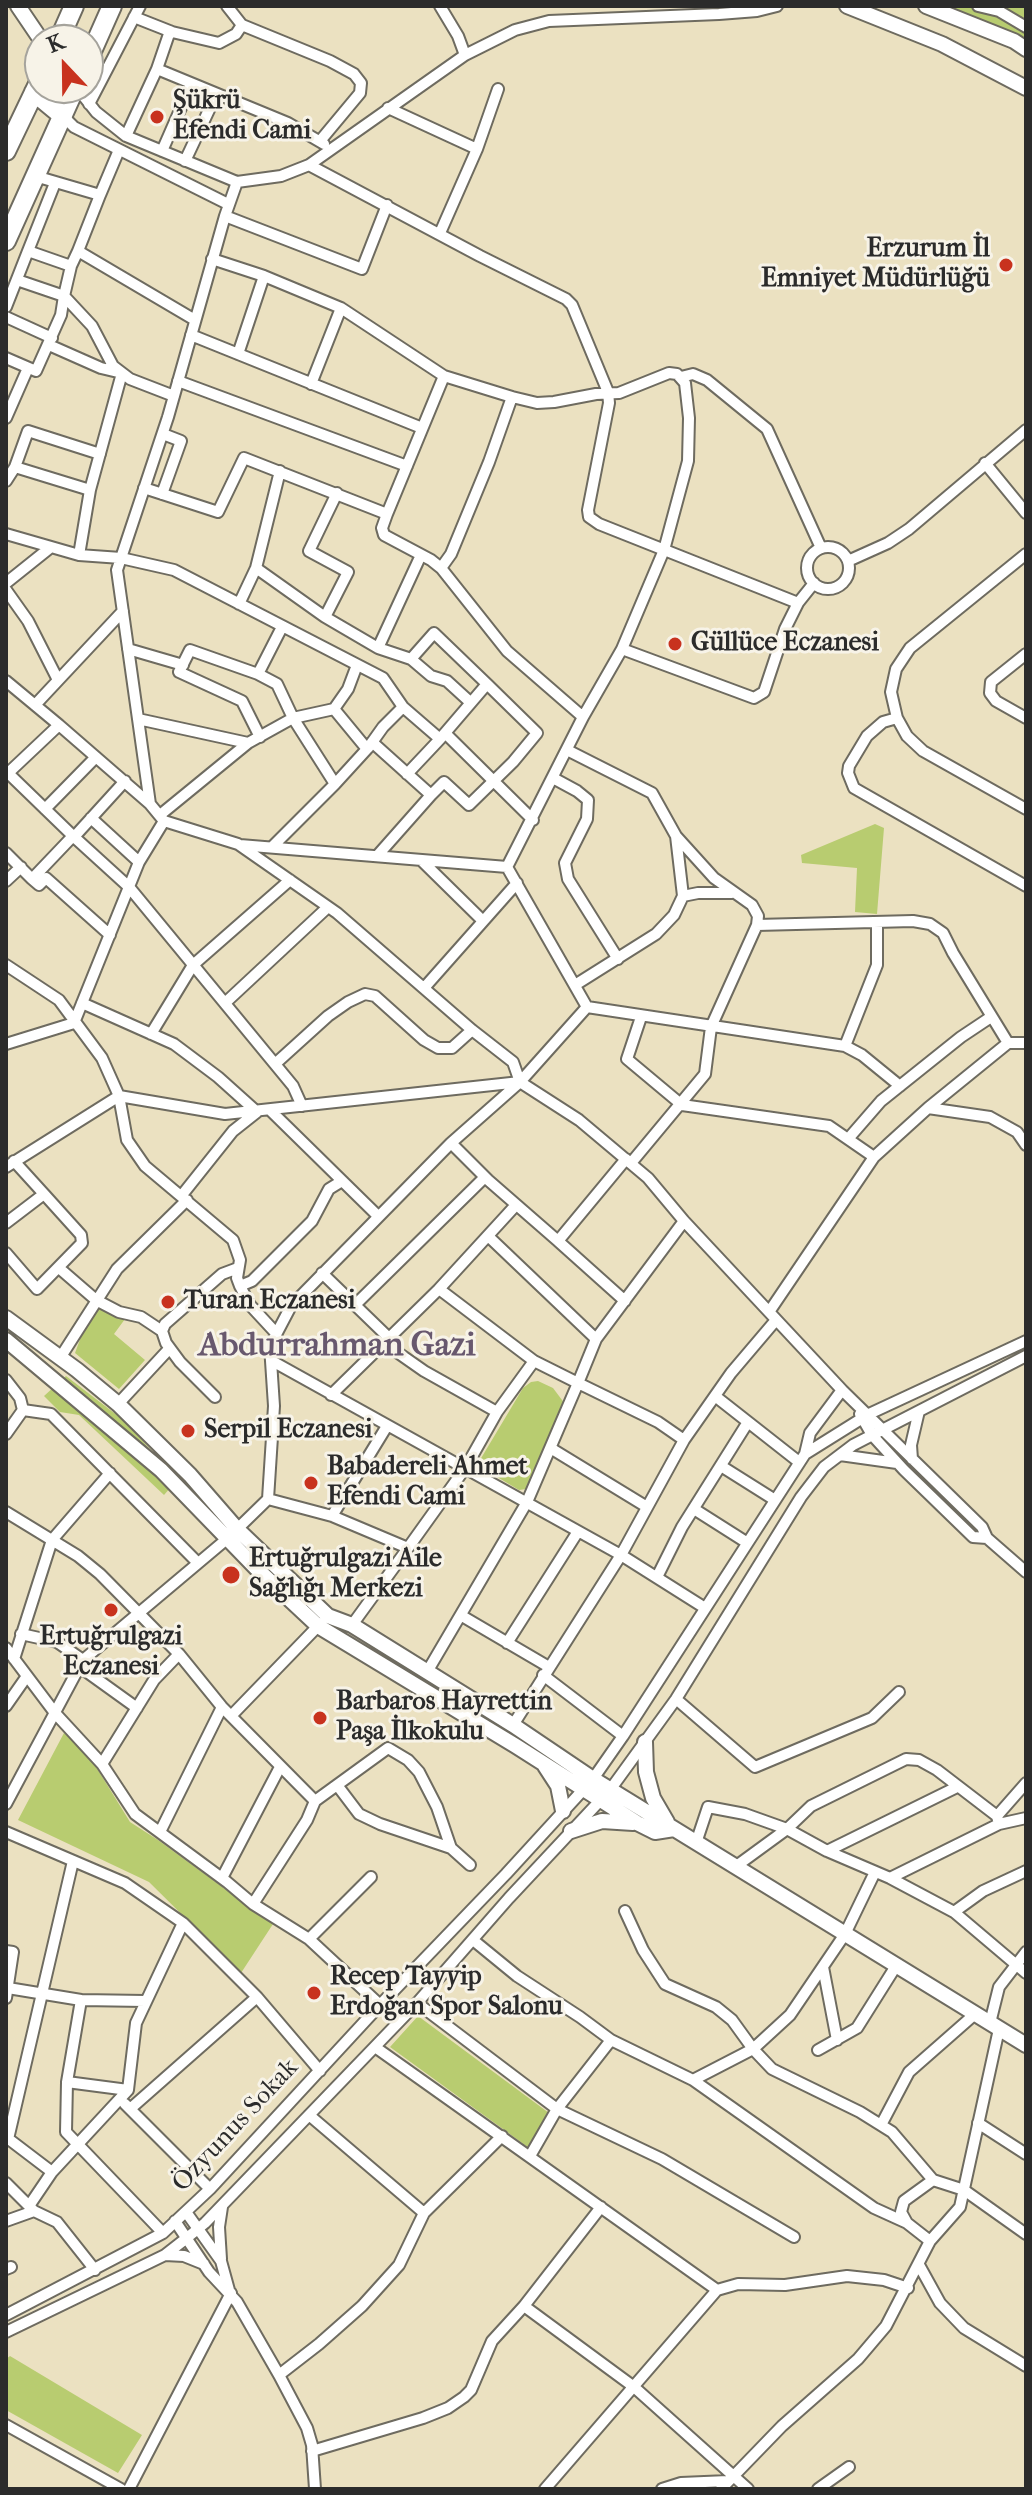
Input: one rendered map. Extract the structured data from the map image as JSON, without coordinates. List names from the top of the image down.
{
  "streets": {
    "street": ["Özyunus Sokak"]
  },
  "districts": ["Abdurrahman Gazi"],
  "places": [
    "Şükrü Efendi Cami",
    "Erzurum İl Emniyet Müdürlüğü",
    "Güllüce Eczanesi",
    "Turan Eczanesi",
    "Serpil Eczanesi",
    "Babadereli Ahmet Efendi Cami",
    "Ertuğrulgazi Aile Sağlığı Merkezi",
    "Ertuğrulgazi Eczanesi",
    "Barbaros Hayrettin Paşa İlkokulu",
    "Recep Tayyip Erdoğan Spor Salonu"
  ],
  "north": "top"
}
